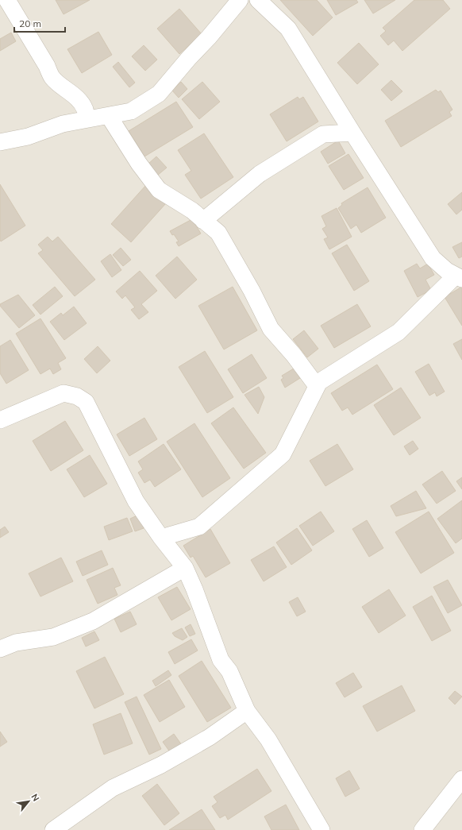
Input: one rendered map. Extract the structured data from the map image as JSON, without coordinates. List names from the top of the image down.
{
  "scale_bar": "20 m",
  "north": "top right"
}
